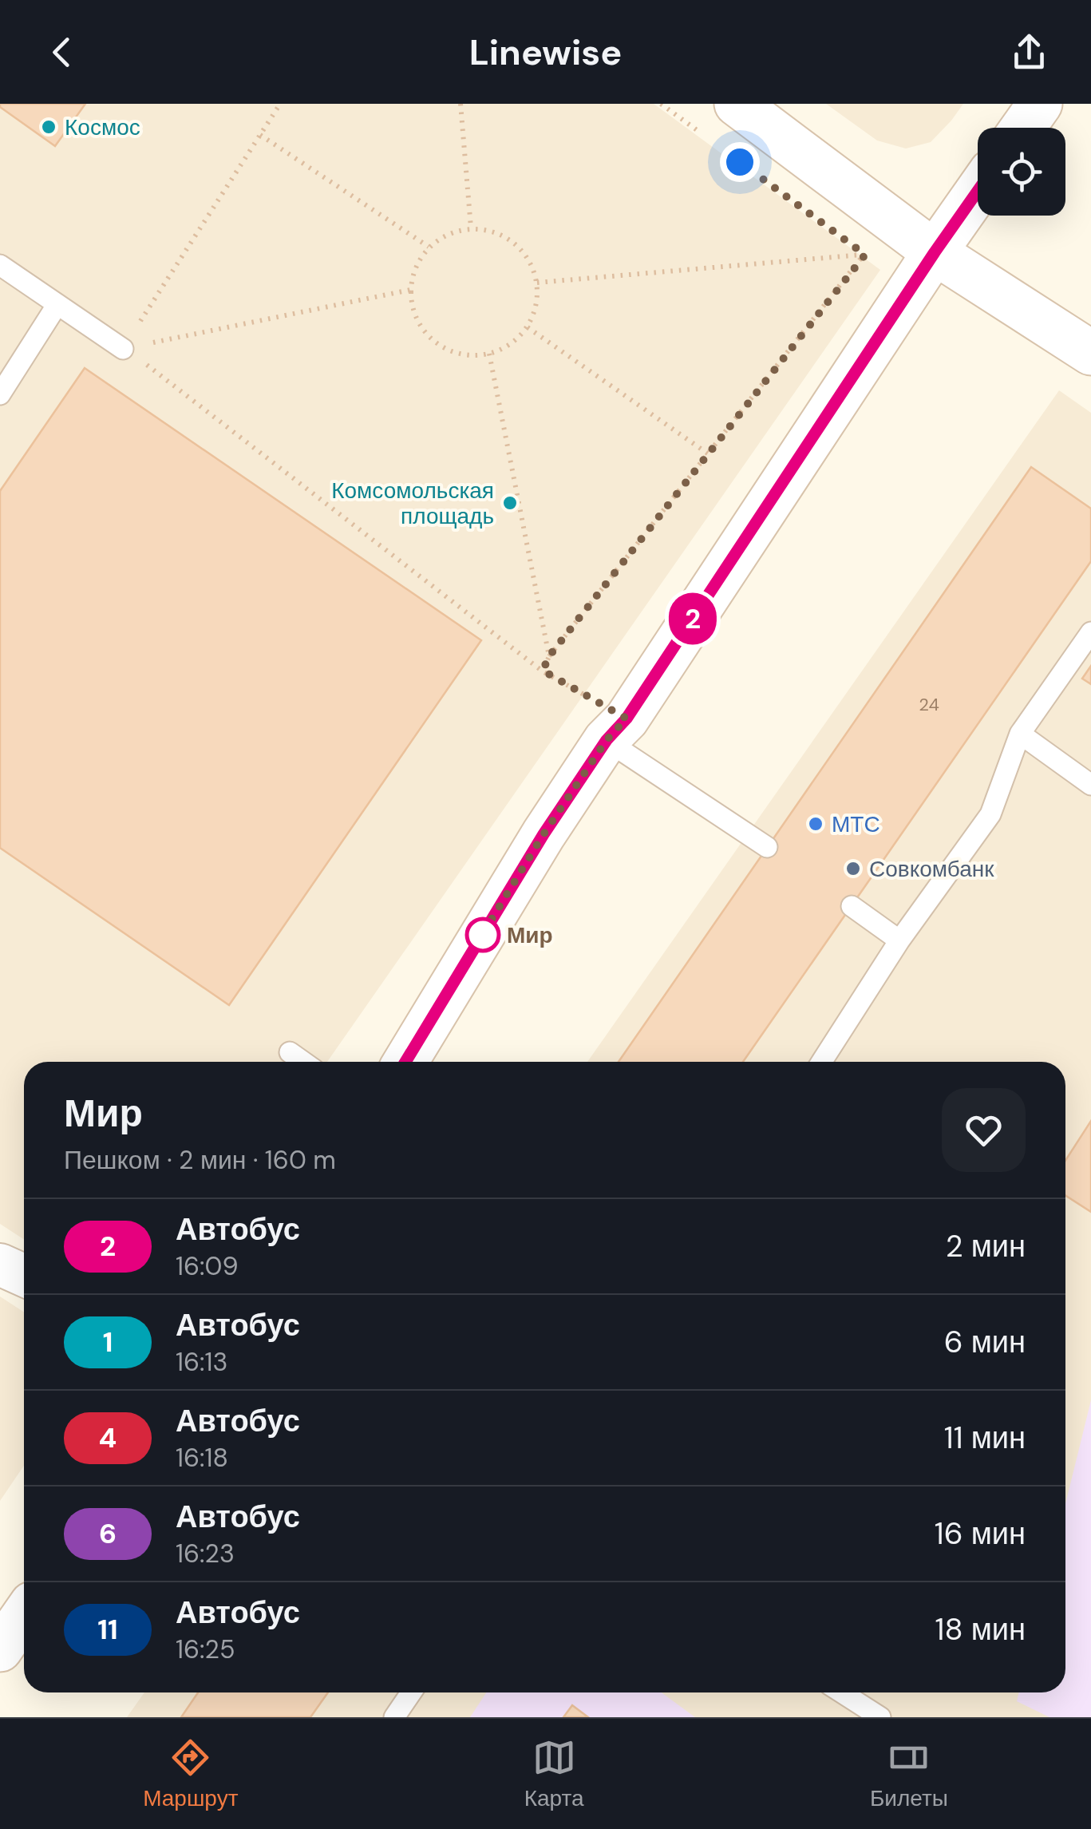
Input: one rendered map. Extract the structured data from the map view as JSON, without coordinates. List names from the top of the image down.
{
  "places": [
    "Космос",
    "Комсомольская площадь",
    "МТС",
    "Совкомбанк",
    "Мир"
  ],
  "lines": ["bus line 2"],
  "house_numbers": ["24"],
  "page": {
    "header": "Linewise",
    "on_map": "2",
    "heading": ["Мир", "Пешком · 2 мин · 160 m"],
    "list": [
      {
        "mark": "2",
        "name": "Автобус",
        "note": "16:09",
        "value": "2 мин"
      },
      {
        "mark": "1",
        "name": "Автобус",
        "note": "16:13",
        "value": "6 мин"
      },
      {
        "mark": "4",
        "name": "Автобус",
        "note": "16:18",
        "value": "11 мин"
      },
      {
        "mark": "6",
        "name": "Автобус",
        "note": "16:23",
        "value": "16 мин"
      },
      {
        "mark": "11",
        "name": "Автобус",
        "note": "16:25",
        "value": "18 мин"
      }
    ],
    "tabs": ["Маршрут", "Карта", "Билеты"]
  }
}
